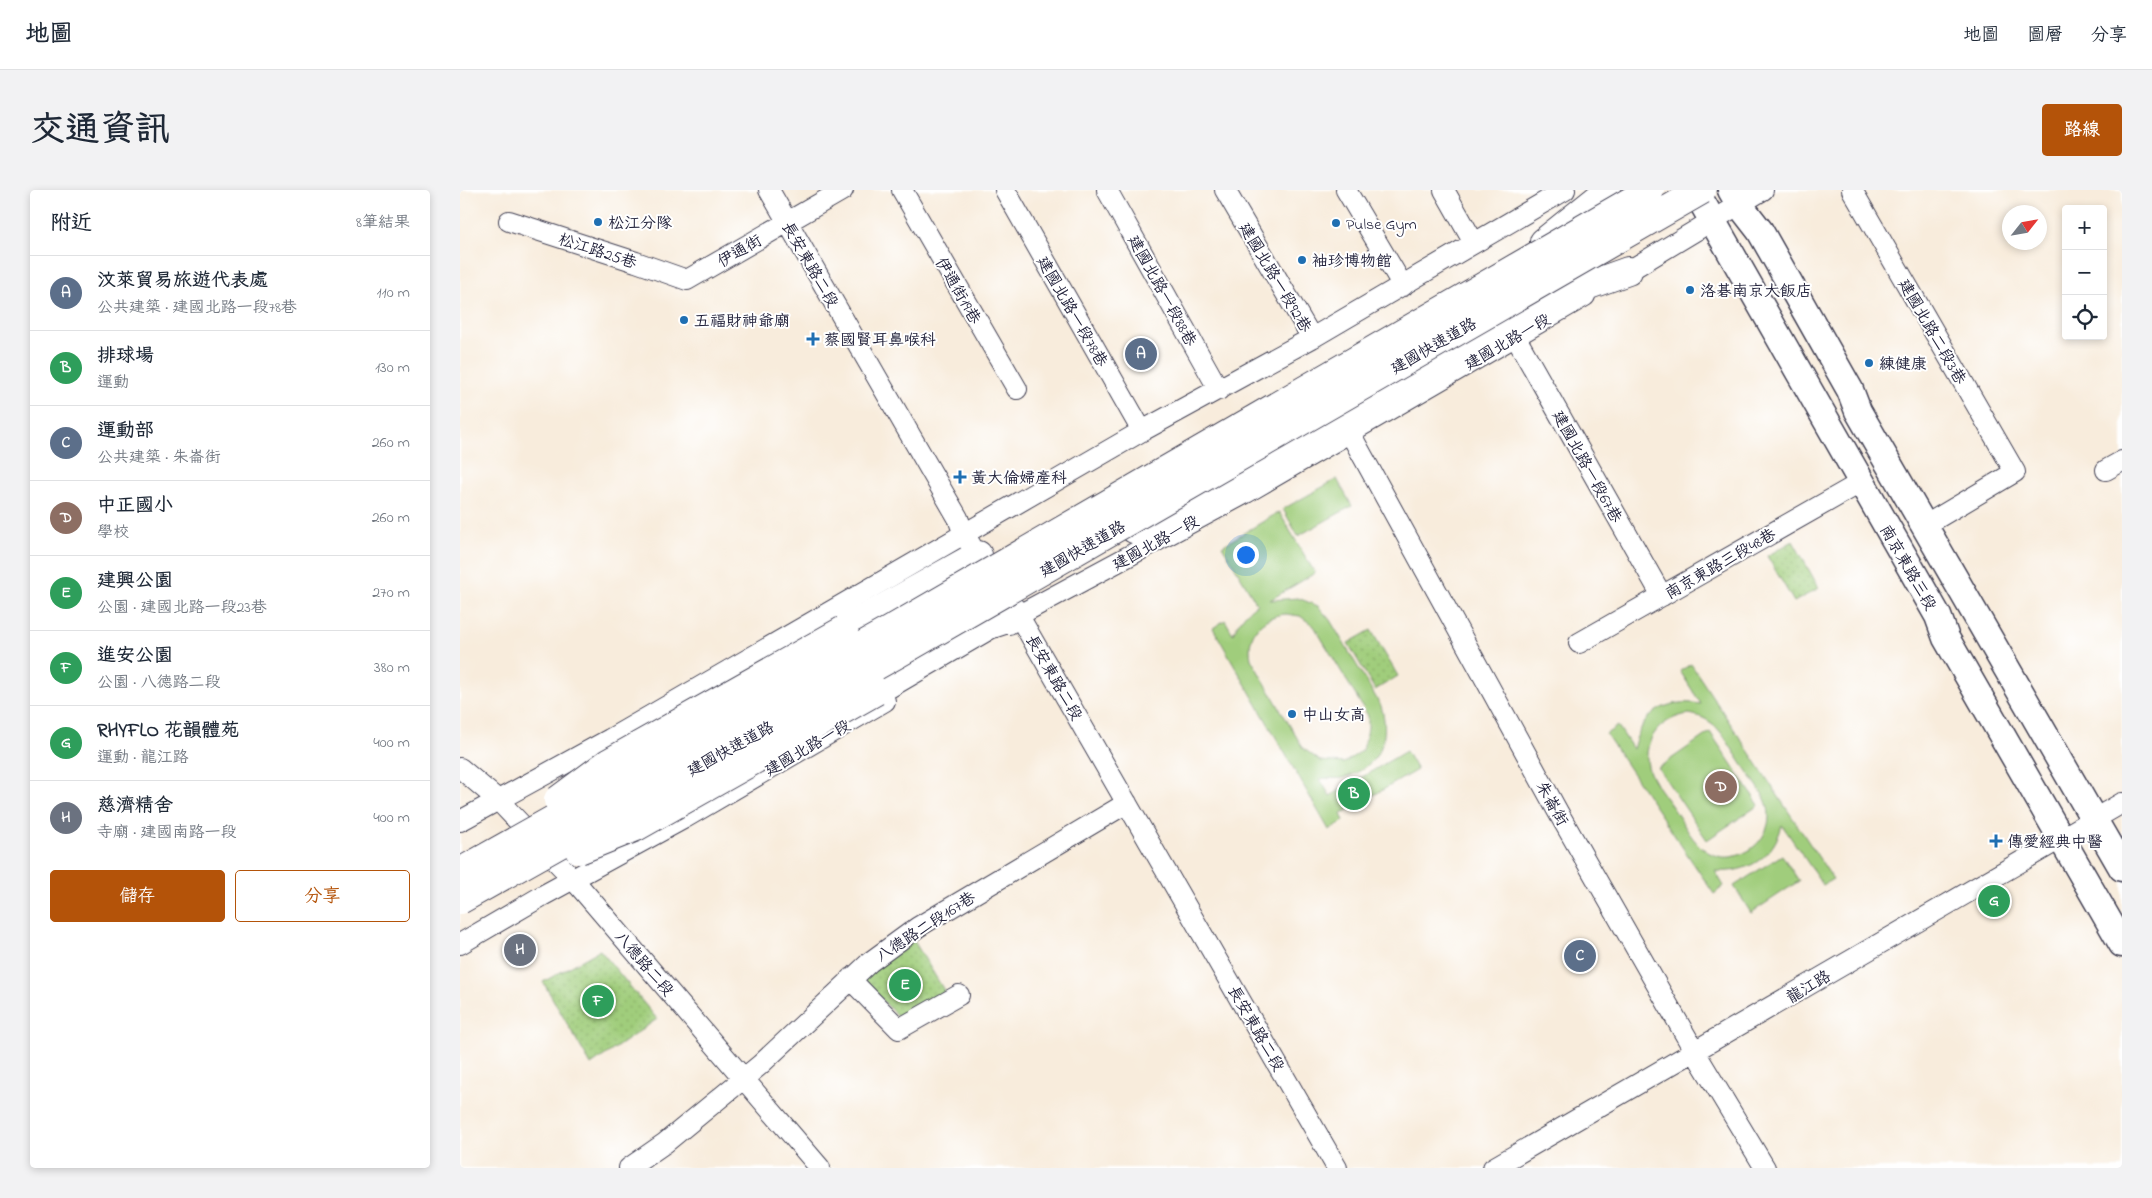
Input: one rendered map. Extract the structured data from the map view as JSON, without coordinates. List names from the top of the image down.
{
  "streets": {
    "highway": ["建國快速道路"],
    "main road": ["南京東路三段"],
    "street": [
      "松江路25巷",
      "伊通街",
      "長安東路二段",
      "建國北路一段92巷",
      "伊通街19巷",
      "建國北路一段88巷",
      "建國北路一段78巷",
      "建國北路二段3巷",
      "建國北路一段",
      "建國北路一段67巷",
      "南京東路三段48巷",
      "朱崙街",
      "八德路二段167巷",
      "八德路二段",
      "龍江路"
    ]
  },
  "crossings": [
    ["松江路25巷", "伊通街"],
    ["伊通街", "長安東路二段"],
    ["長安東路二段", "建國北路一段"],
    ["長安東路二段", "八德路二段167巷"],
    ["建國北路二段3巷", "南京東路三段"],
    ["建國北路一段", "建國北路一段67巷"],
    ["建國北路一段", "南京東路三段"],
    ["建國北路一段", "朱崙街"],
    ["建國北路一段", "八德路二段"],
    ["建國北路一段67巷", "南京東路三段48巷"],
    ["南京東路三段48巷", "南京東路三段"],
    ["南京東路三段", "龍江路"],
    ["朱崙街", "龍江路"],
    ["八德路二段167巷", "八德路二段"]
  ],
  "places": {
    "other": [
      "松江分隊",
      "Pulse Gym",
      "袖珍博物館",
      "洛碁南京大飯店",
      "五福財神爺廟",
      "練健康",
      "中山女高"
    ],
    "health": ["蔡國賢耳鼻喉科", "黃大倫婦產科", "傳愛經典中醫"]
  },
  "north": "top right",
  "page": {
    "header": "地圖",
    "nav": ["地圖", "圖層", "分享"],
    "title": "交通資訊",
    "buttons": [
      "路線",
      ["儲存", "分享"]
    ],
    "heading": ["附近", "8筆結果"],
    "map_buttons": ["+", "−"],
    "list": [
      {
        "mark": "A",
        "name": "汶萊貿易旅遊代表處",
        "note": "公共建築 · 建國北路一段78巷",
        "value": "110 m"
      },
      {
        "mark": "B",
        "name": "排球場",
        "note": "運動",
        "value": "130 m"
      },
      {
        "mark": "C",
        "name": "運動部",
        "note": "公共建築 · 朱崙街",
        "value": "260 m"
      },
      {
        "mark": "D",
        "name": "中正國小",
        "note": "學校",
        "value": "260 m"
      },
      {
        "mark": "E",
        "name": "建興公園",
        "note": "公園 · 建國北路一段23巷",
        "value": "270 m"
      },
      {
        "mark": "F",
        "name": "進安公園",
        "note": "公園 · 八德路二段",
        "value": "380 m"
      },
      {
        "mark": "G",
        "name": "RHYFLO 花韻體苑",
        "note": "運動 · 龍江路",
        "value": "400 m"
      },
      {
        "mark": "H",
        "name": "慈濟精舍",
        "note": "寺廟 · 建國南路一段",
        "value": "400 m"
      }
    ],
    "pins": [
      "A",
      "D",
      "B",
      "G",
      "H",
      "C",
      "E",
      "F"
    ]
  }
}
